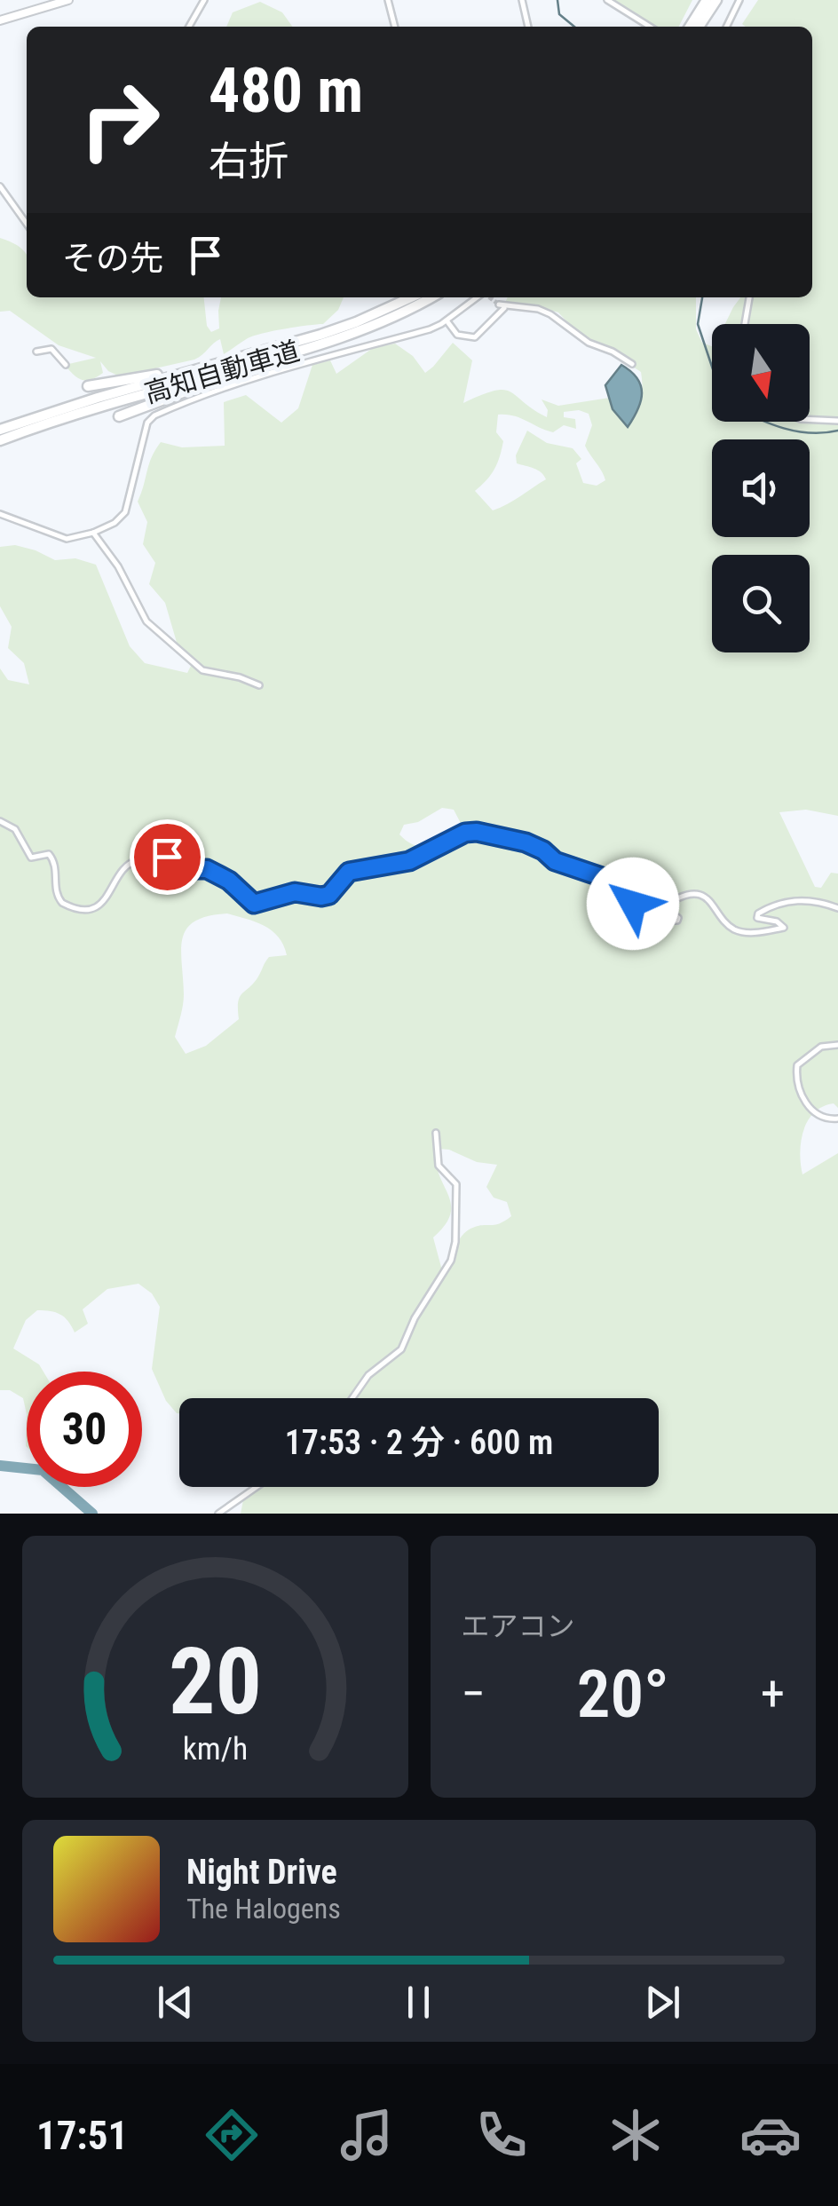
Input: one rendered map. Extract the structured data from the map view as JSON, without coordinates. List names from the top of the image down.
{
  "streets": {
    "highway": ["高知自動車道"]
  },
  "north": "bottom",
  "page": {
    "turn": ["480 m", "右折"],
    "then": "その先",
    "limit": "30",
    "trip": "17:53 · 2 分 · 600 m",
    "tile": "エアコン",
    "heat": ["−", "20°", "+"],
    "song": ["Night Drive", "The Halogens"],
    "tabs": "17:51",
    "gauge": ["20", "km/h"]
  }
}
